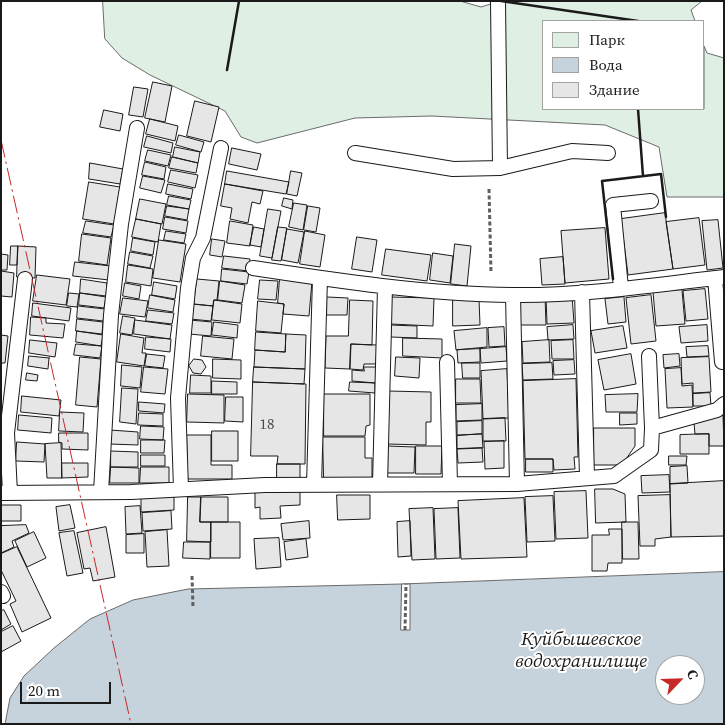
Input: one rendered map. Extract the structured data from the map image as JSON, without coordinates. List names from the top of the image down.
{
  "water": ["Куйбышевское водохранилище"],
  "house_numbers": ["18"],
  "legend": ["Парк", "Вода", "Здание"],
  "scale_bar": "20 m",
  "north": "top right"
}
